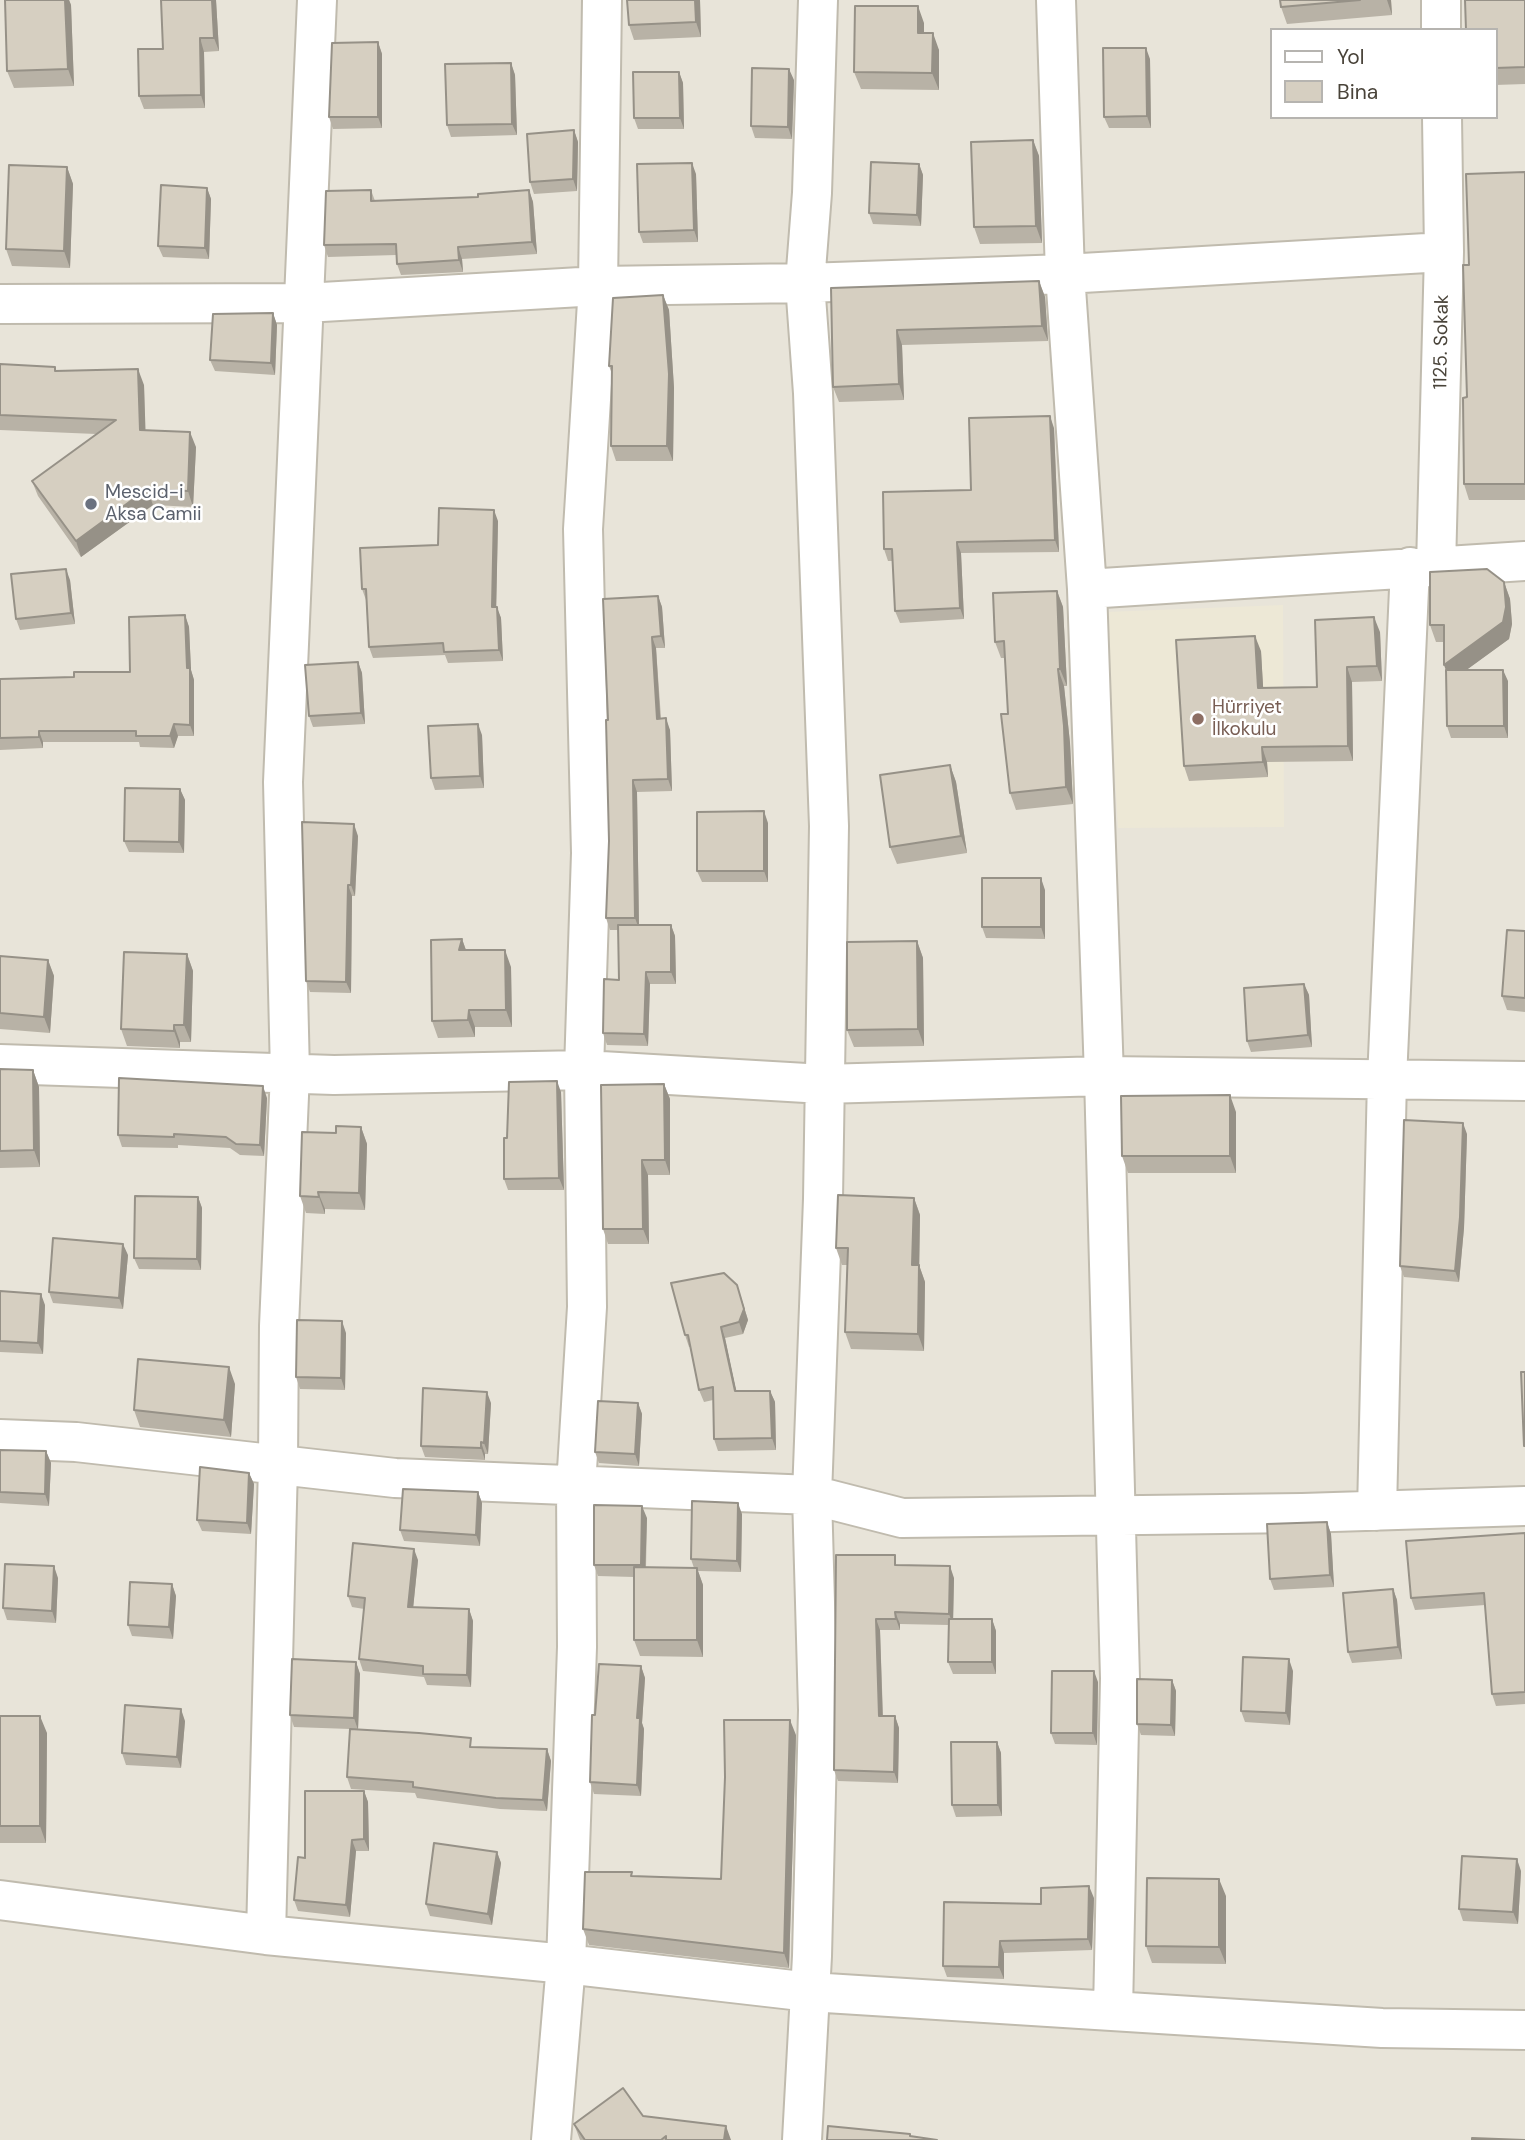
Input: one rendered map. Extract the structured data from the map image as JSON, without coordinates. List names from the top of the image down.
{
  "streets": {
    "street": ["1125. Sokak"]
  },
  "places": ["Mescid-i Aksa Camii", "Hürriyet İlkokulu"],
  "legend": ["Yol", "Bina"]
}
